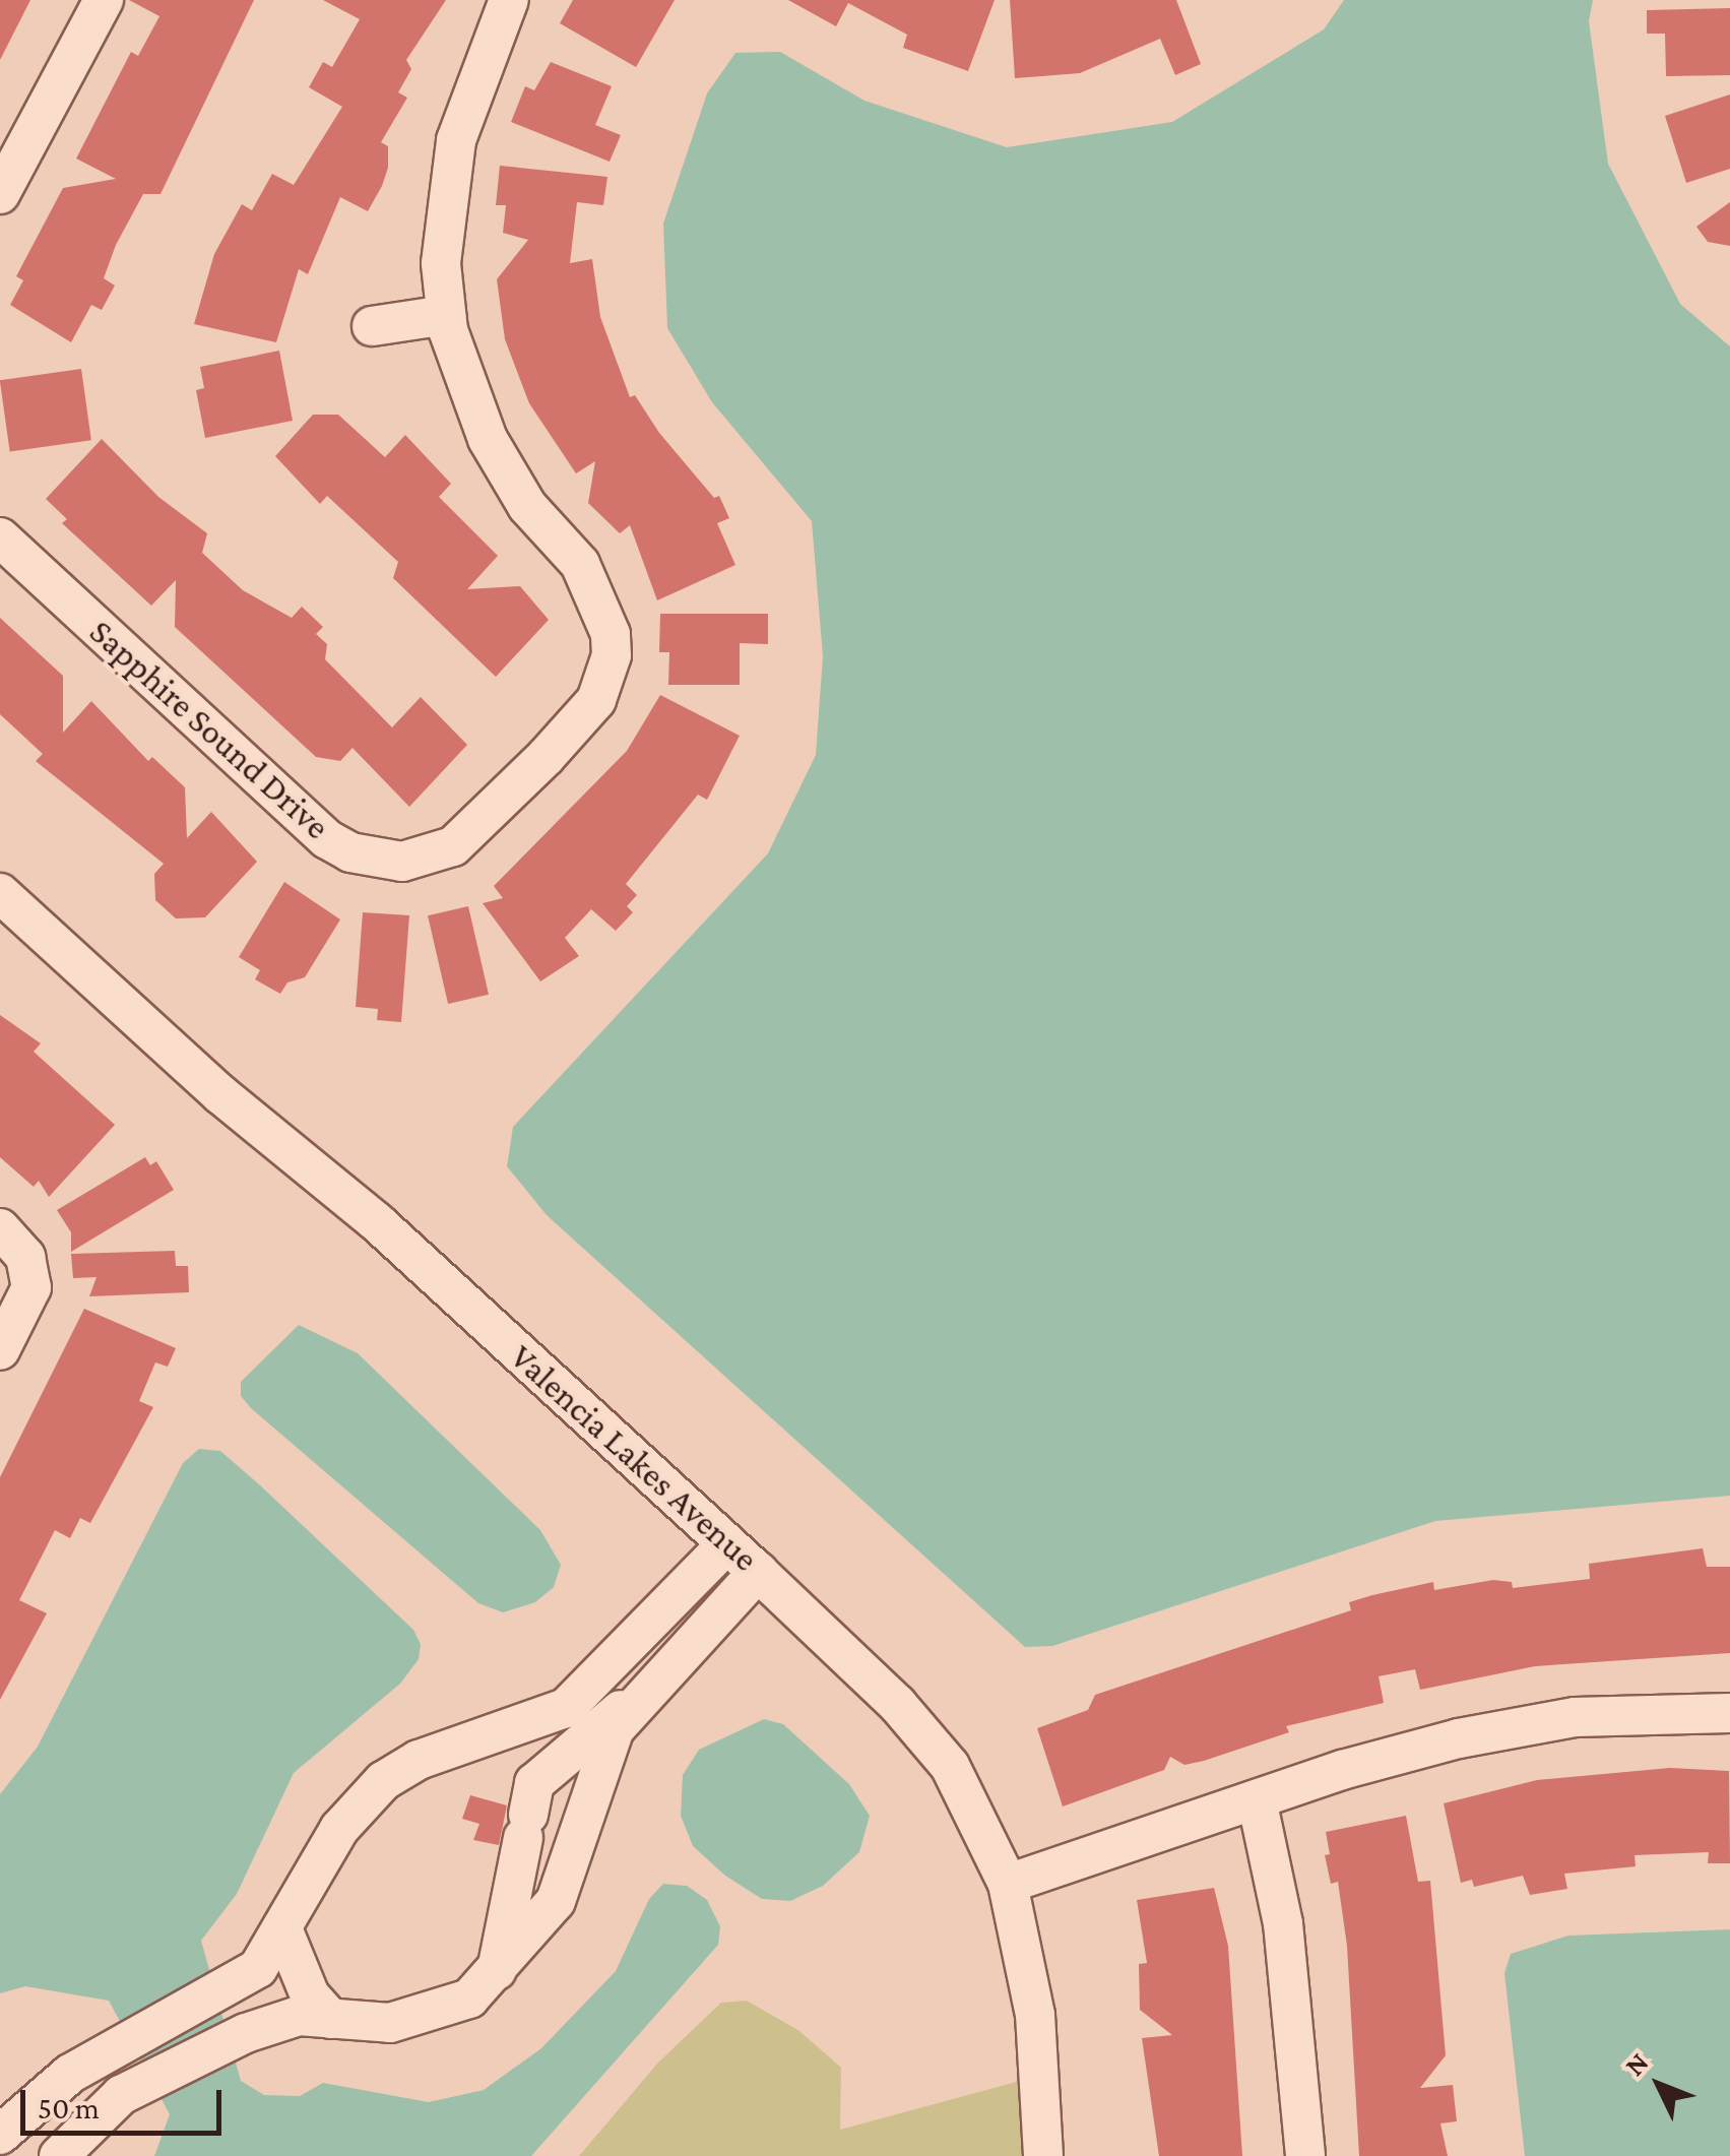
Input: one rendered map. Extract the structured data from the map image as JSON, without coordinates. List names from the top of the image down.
{
  "streets": {
    "street": ["Sapphire Sound Drive", "Valencia Lakes Avenue"]
  },
  "scale_bar": "50 m",
  "north": "top left"
}
